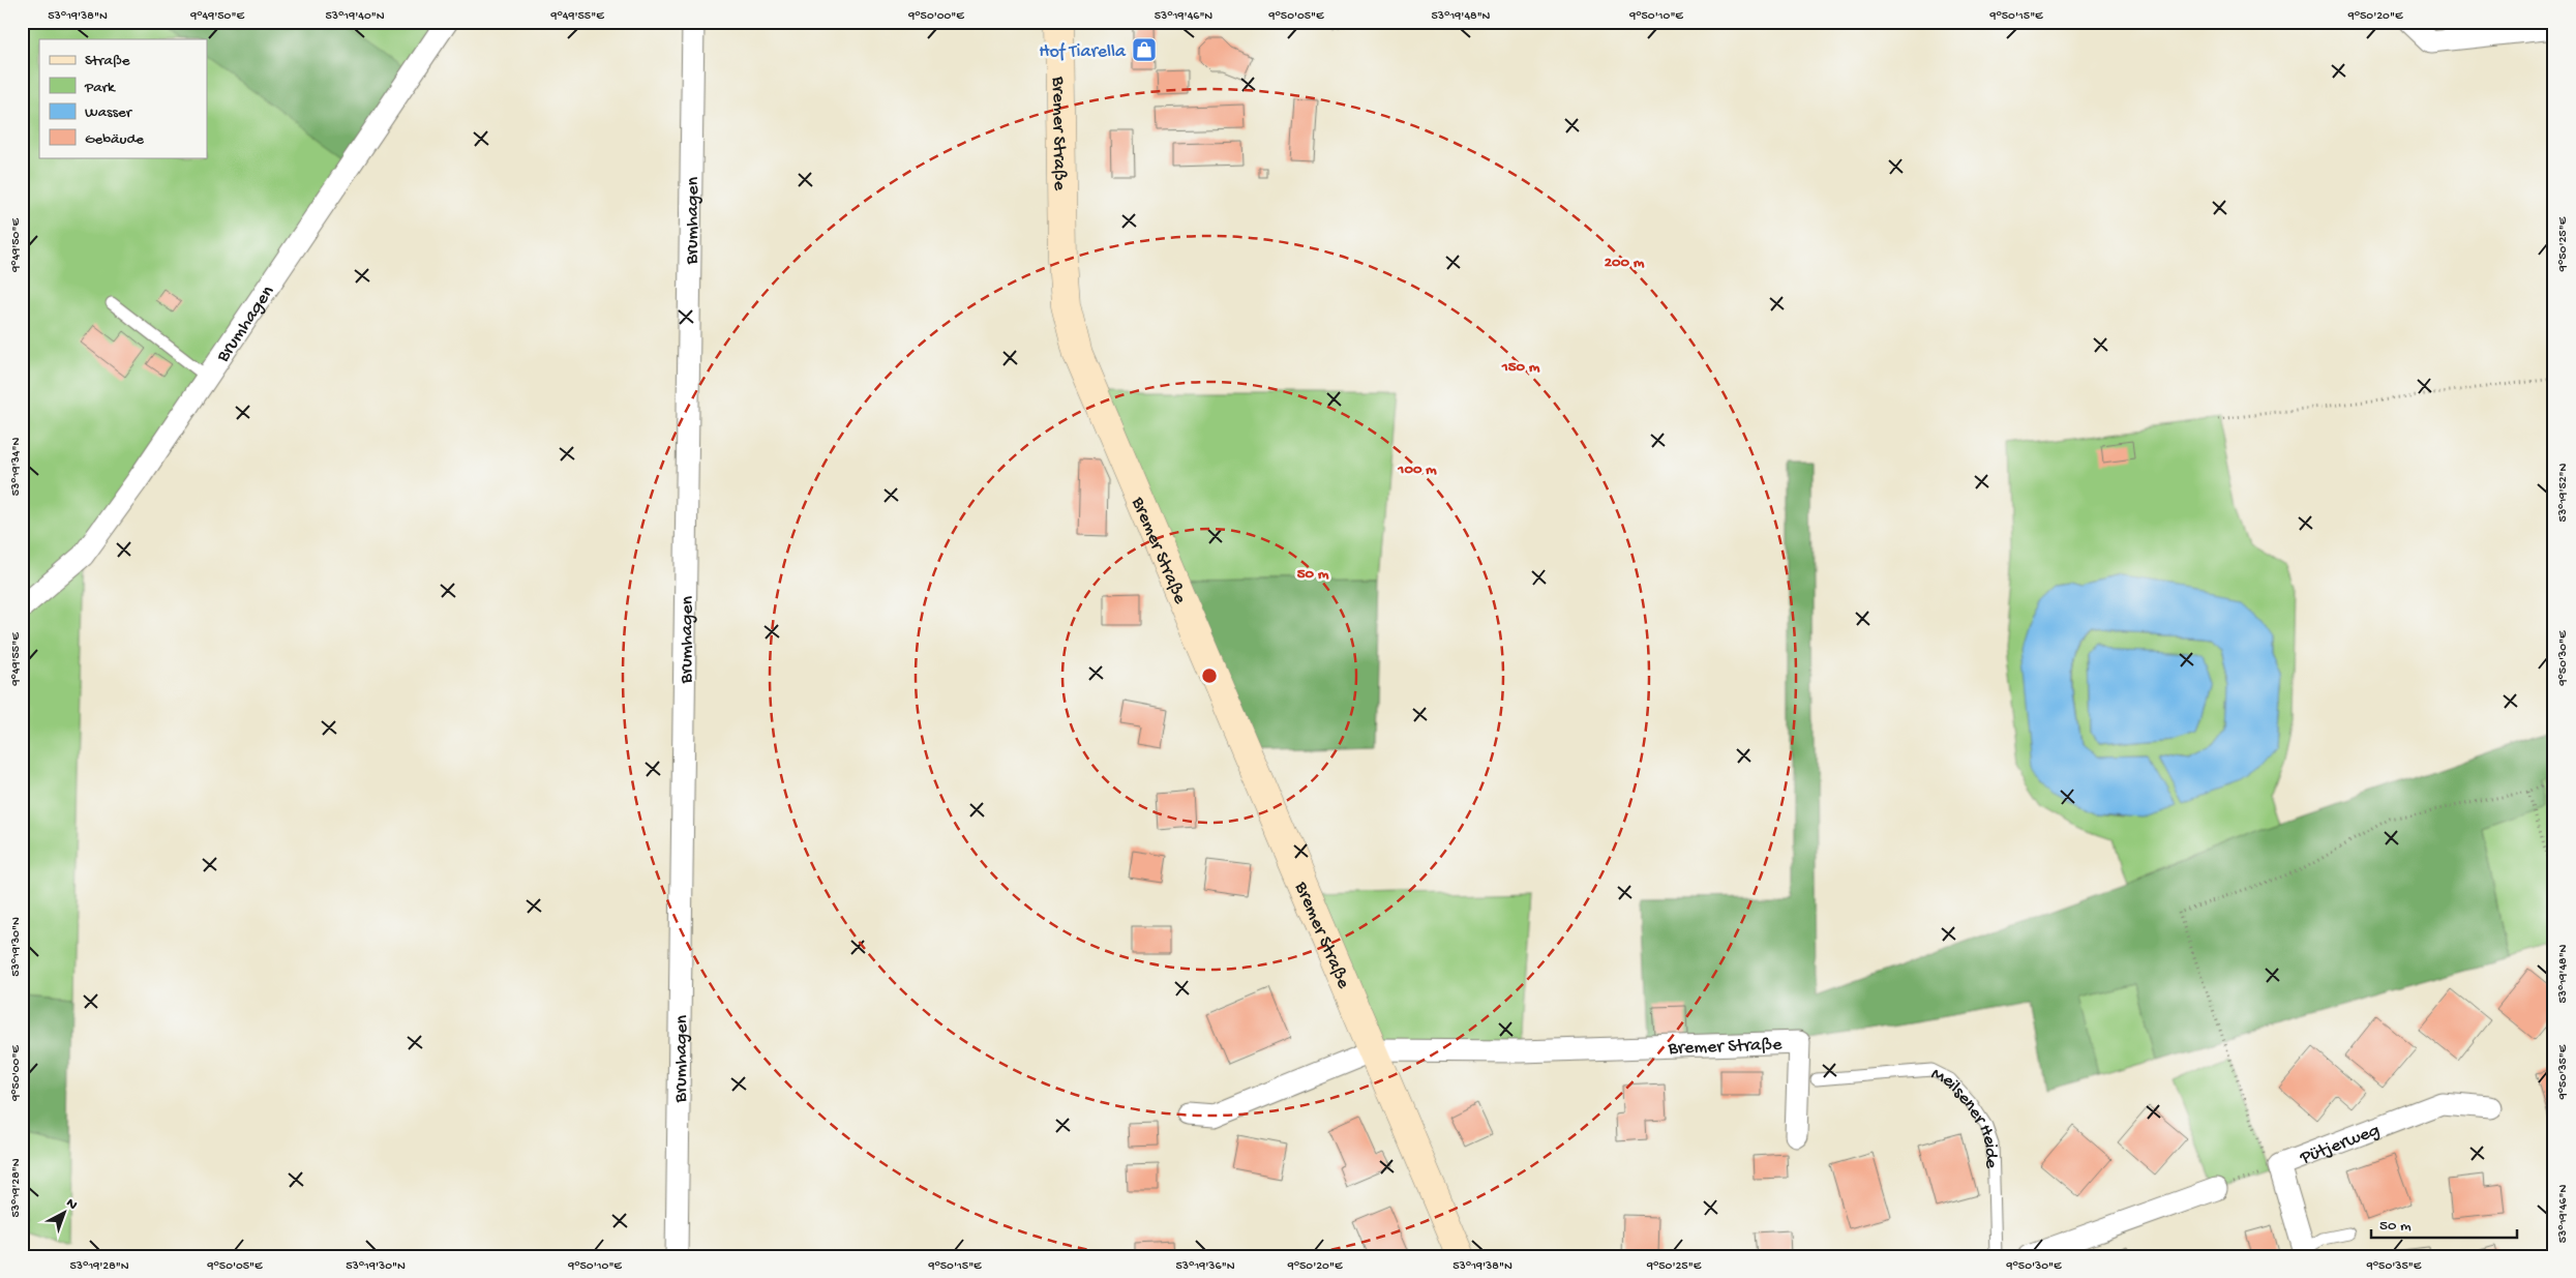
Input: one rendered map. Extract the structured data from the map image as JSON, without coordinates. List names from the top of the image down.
{
  "streets": {
    "street": ["Bremer Straße", "Brumhagen", "Pütjerweg"],
    "lane": ["Meilsener Heide"]
  },
  "places": {
    "shop": ["Hof Tiarella"]
  },
  "legend": [
    "Straße",
    "Park",
    "Wasser",
    "Gebäude"
  ],
  "scale_bar": "50 m",
  "north": "top right",
  "coordinates": [
    "53°19'38\"N",
    "9°49'50\"E",
    "53°19'40\"N",
    "9°49'55\"E",
    "9°50'00\"E",
    "53°19'46\"N",
    "9°50'05\"E",
    "53°19'48\"N",
    "9°50'10\"E",
    "9°50'15\"E",
    "9°50'20\"E",
    "9°50'25\"E",
    "53°19'34\"N",
    "53°19'52\"N",
    "9°50'30\"E",
    "53°19'30\"N",
    "9°50'35\"E",
    "53°19'28\"N",
    "53°19'36\"N"
  ],
  "rings": [
    "200 m",
    "150 m",
    "100 m",
    "50 m"
  ]
}
